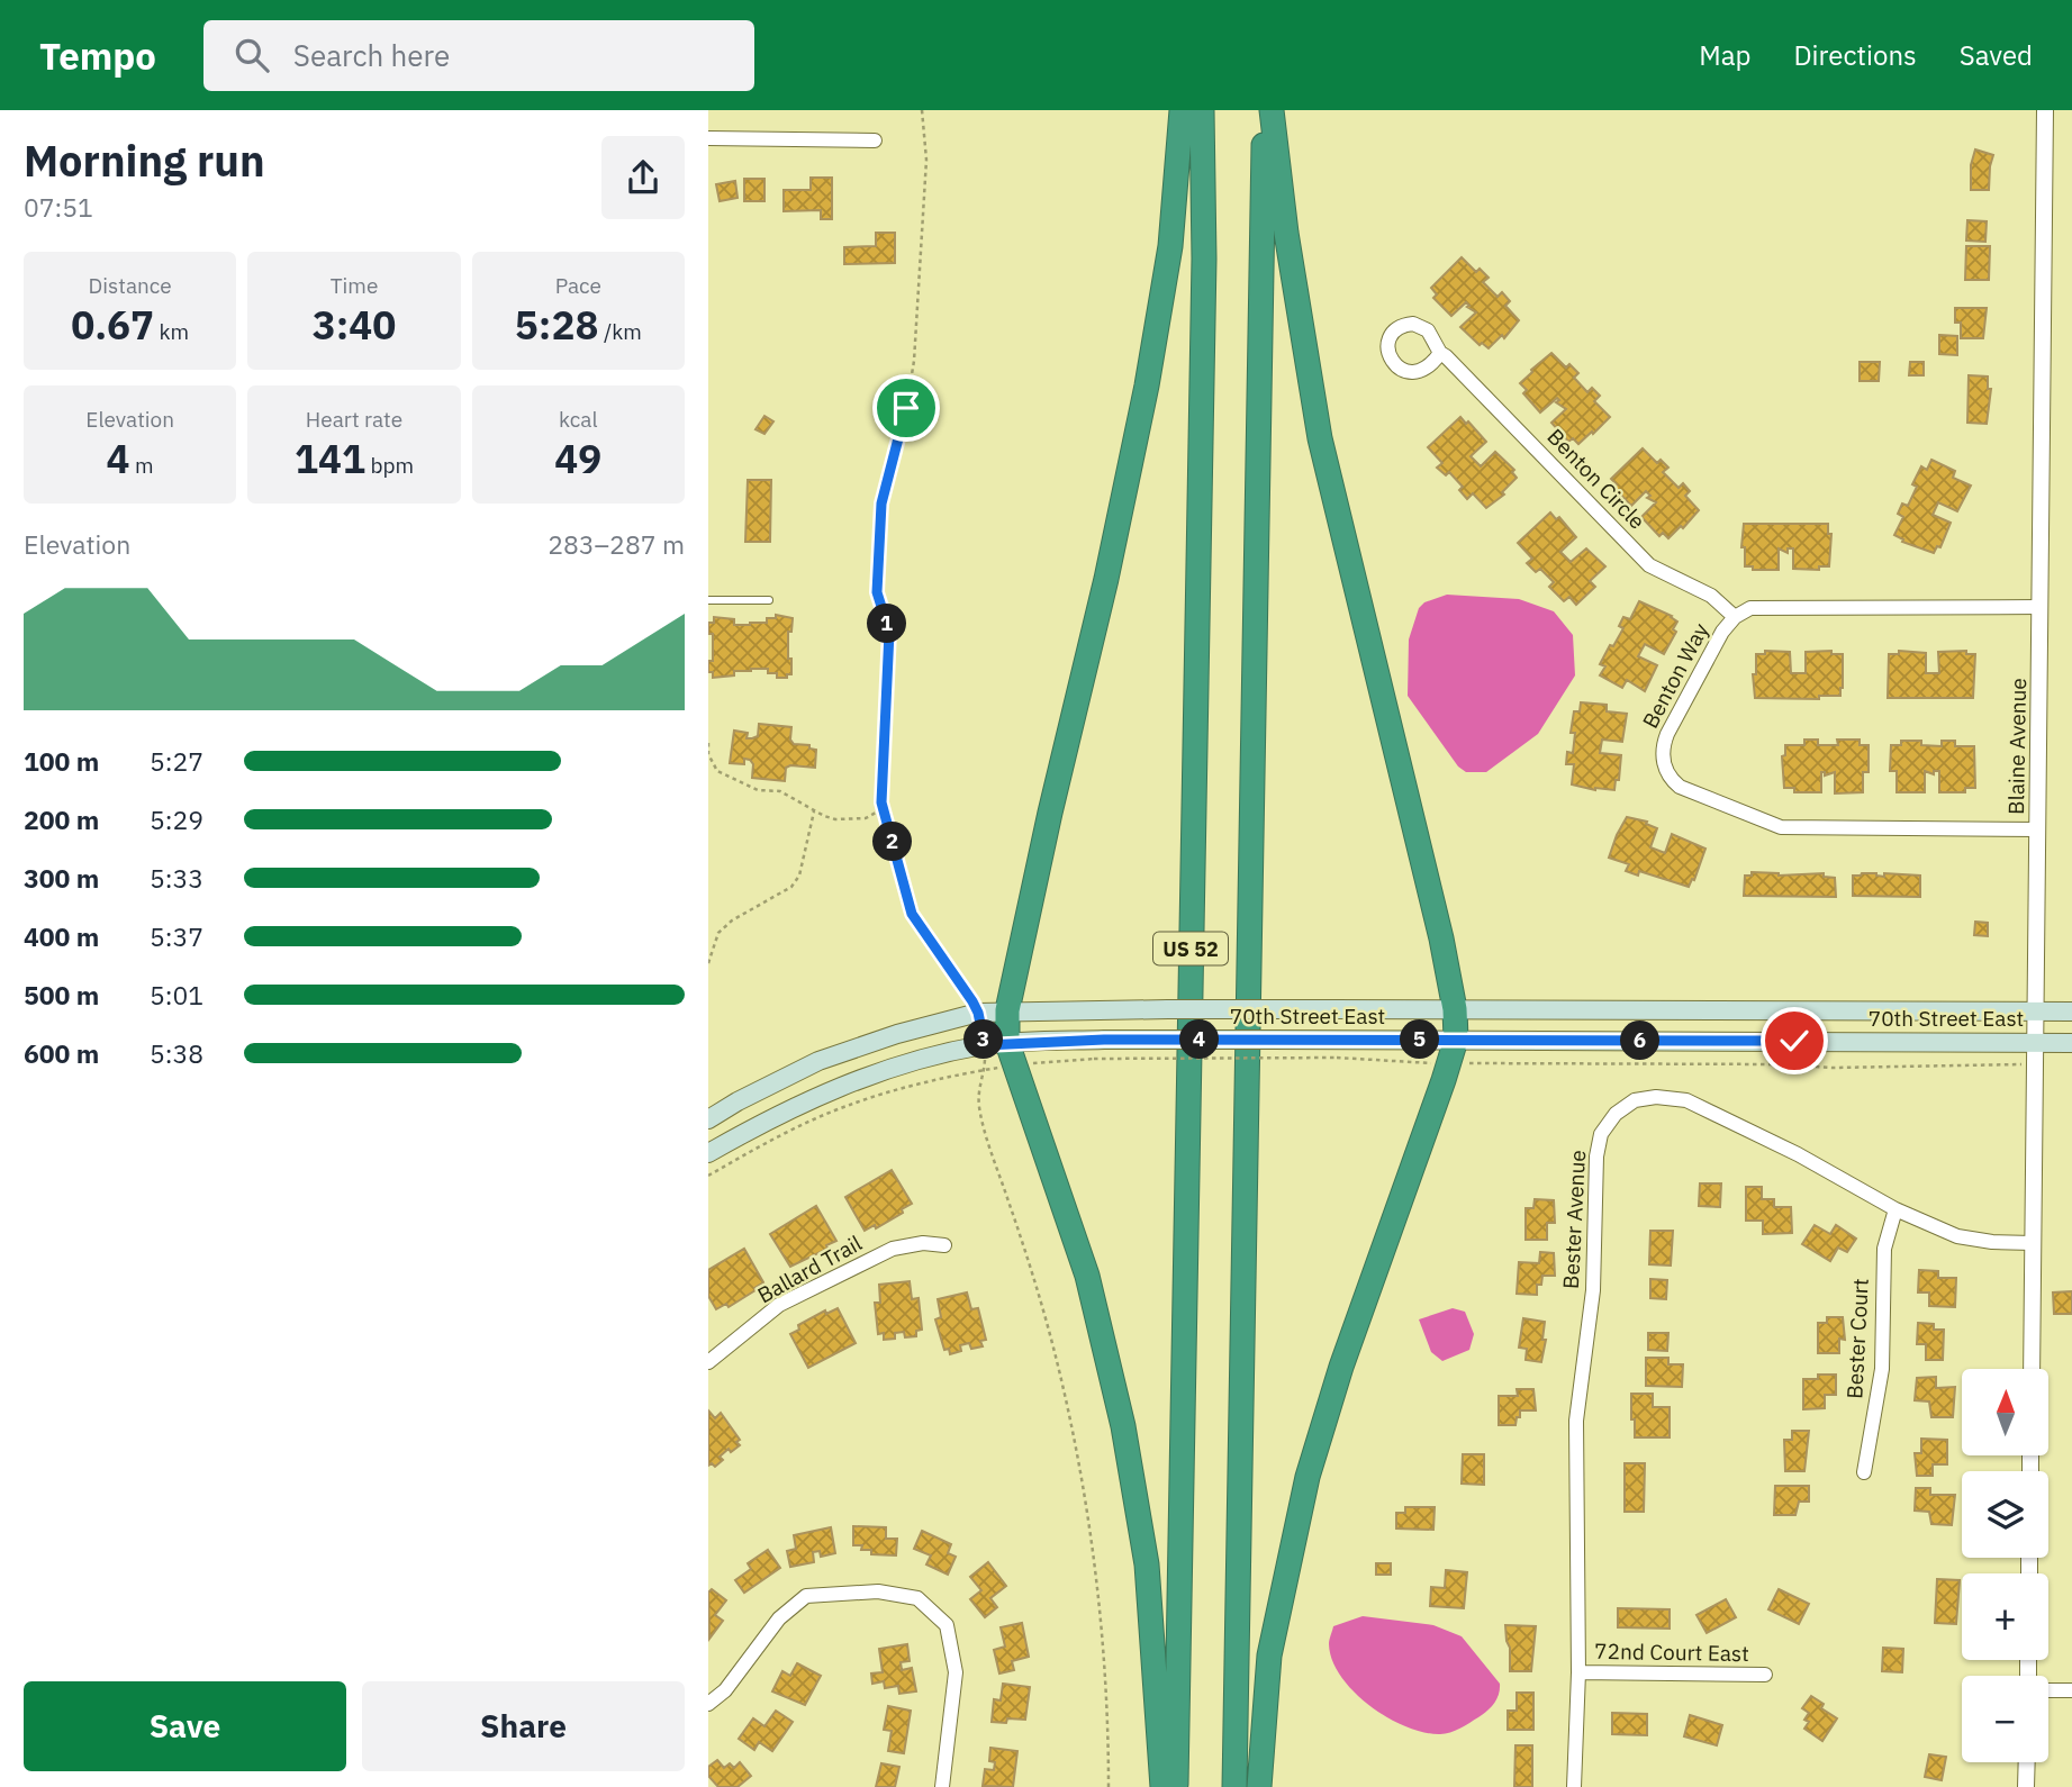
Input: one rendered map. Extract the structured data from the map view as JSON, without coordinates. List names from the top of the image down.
{
  "streets": {
    "highway": ["US 52"],
    "main road": ["70th Street East"],
    "street": [
      "Benton Circle",
      "Benton Way",
      "Blaine Avenue",
      "Bester Avenue",
      "Ballard Trail",
      "Bester Court",
      "72nd Court East"
    ]
  },
  "crossings": [
    ["Benton Circle", "Benton Way"],
    ["Benton Way", "Blaine Avenue"],
    ["Blaine Avenue", "70th Street East"],
    ["Blaine Avenue", "Bester Avenue"],
    ["Bester Avenue", "Bester Court"],
    ["Bester Avenue", "72nd Court East"]
  ],
  "north": "top",
  "page": {
    "header": "Tempo",
    "search": "Search here",
    "nav": ["Map", "Directions", "Saved"],
    "heading": ["Morning run", "07:51"],
    "stats": [
      ["Distance", "0.67 km"],
      ["Time", "3:40"],
      ["Pace", "5:28 /km"],
      ["Elevation", "4 m"],
      ["Heart rate", "141 bpm"],
      ["kcal", "49"]
    ],
    "chart": ["Elevation", "283–287 m"],
    "pins": [
      "1",
      "2",
      "3",
      "4",
      "5",
      "6"
    ],
    "list": [
      {
        "name": "100 m",
        "note": "5:27"
      },
      {
        "name": "200 m",
        "note": "5:29"
      },
      {
        "name": "300 m",
        "note": "5:33"
      },
      {
        "name": "400 m",
        "note": "5:37"
      },
      {
        "name": "500 m",
        "note": "5:01"
      },
      {
        "name": "600 m",
        "note": "5:38"
      }
    ],
    "map_buttons": ["+", "−"],
    "buttons": ["Save", "Share"]
  }
}
